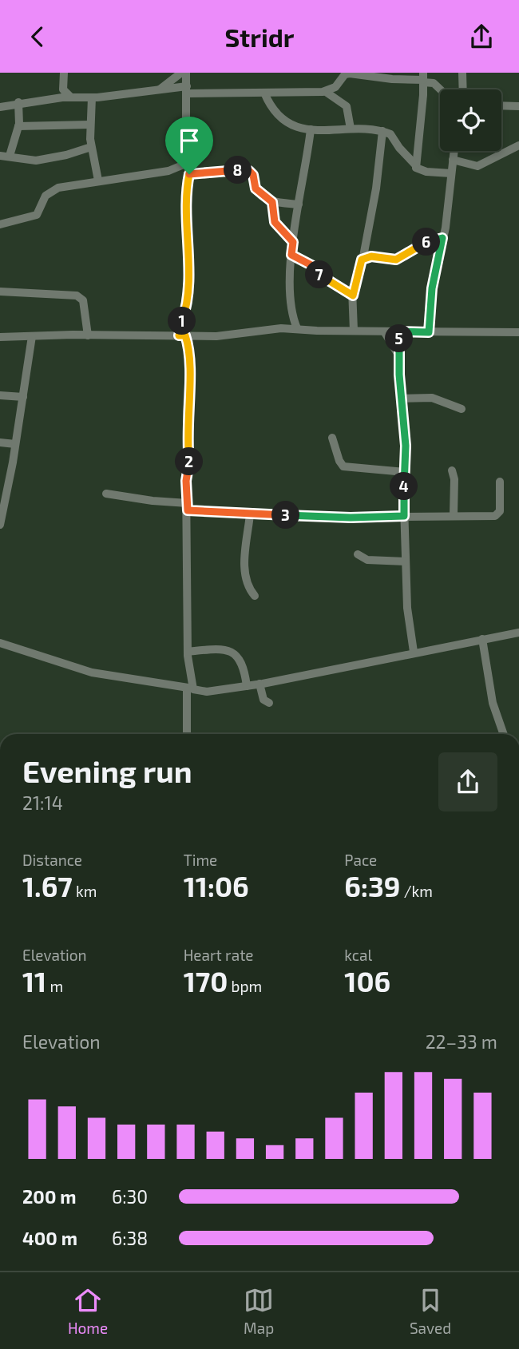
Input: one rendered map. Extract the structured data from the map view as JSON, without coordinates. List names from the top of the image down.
{
  "page": {
    "header": "Stridr",
    "pins": [
      "8",
      "6",
      "7",
      "1",
      "5",
      "2",
      "4",
      "3"
    ],
    "heading": ["Evening run", "21:14"],
    "stats": [
      ["Distance", "1.67 km"],
      ["Time", "11:06"],
      ["Pace", "6:39 /km"],
      ["Elevation", "11 m"],
      ["Heart rate", "170 bpm"],
      ["kcal", "106"]
    ],
    "chart": ["Elevation", "22–33 m"],
    "list": [
      {
        "name": "200 m",
        "note": "6:30"
      },
      {
        "name": "400 m",
        "note": "6:38"
      }
    ],
    "tabs": ["Home", "Map", "Saved"]
  }
}
